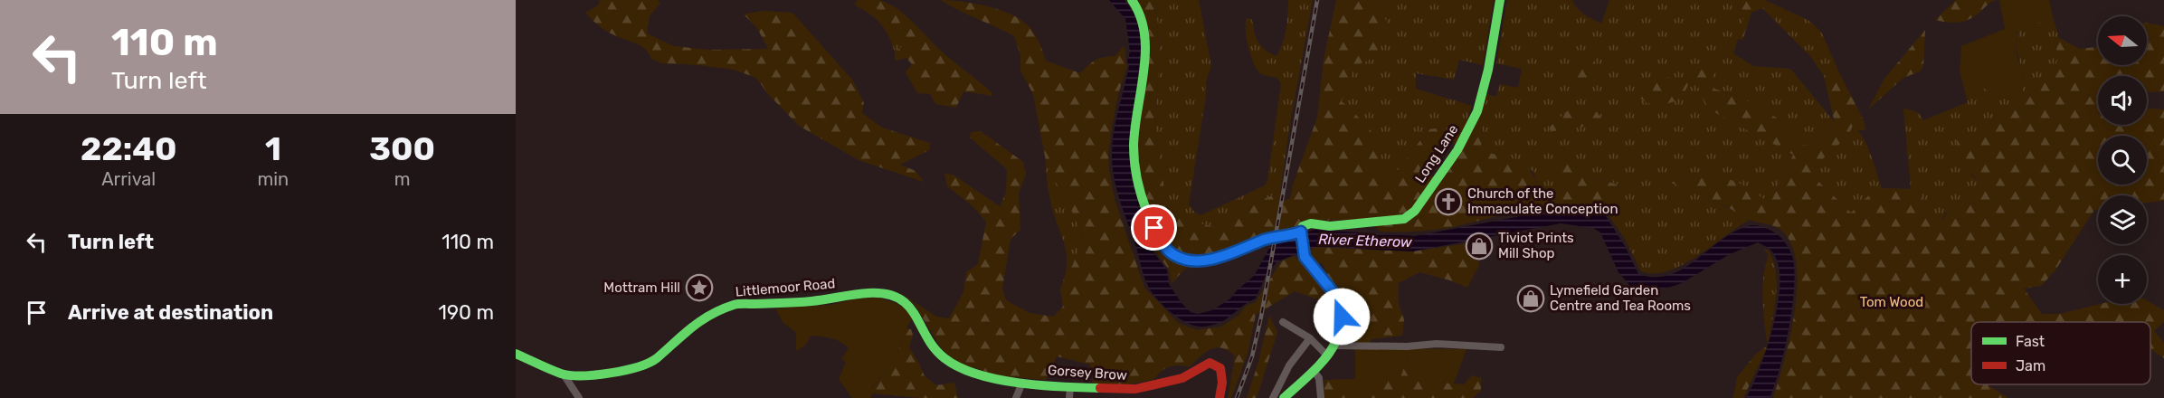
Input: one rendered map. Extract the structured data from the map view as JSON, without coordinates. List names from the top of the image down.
{
  "streets": {
    "street": ["Long Lane", "Littlemoor Road", "Gorsey Brow"]
  },
  "crossings": [
    ["Littlemoor Road", "Gorsey Brow"]
  ],
  "water": ["River Etherow"],
  "parks": ["Tom Wood"],
  "places": {
    "church": ["Church of the Immaculate Conception"],
    "shop": ["Tiviot Prints Mill Shop", "Lymefield Garden Centre and Tea Rooms"],
    "place": ["Mottram Hill"]
  },
  "legend": ["Fast", "Jam"],
  "north": "left",
  "page": {
    "turn": ["110 m", "Turn left"],
    "map_buttons": "+",
    "eta": [
      "22:40",
      "Arrival",
      "1",
      "min",
      "300",
      "m"
    ],
    "list": [
      {
        "name": "Turn left",
        "value": "110 m"
      },
      {
        "name": "Arrive at destination",
        "value": "190 m"
      }
    ]
  }
}
